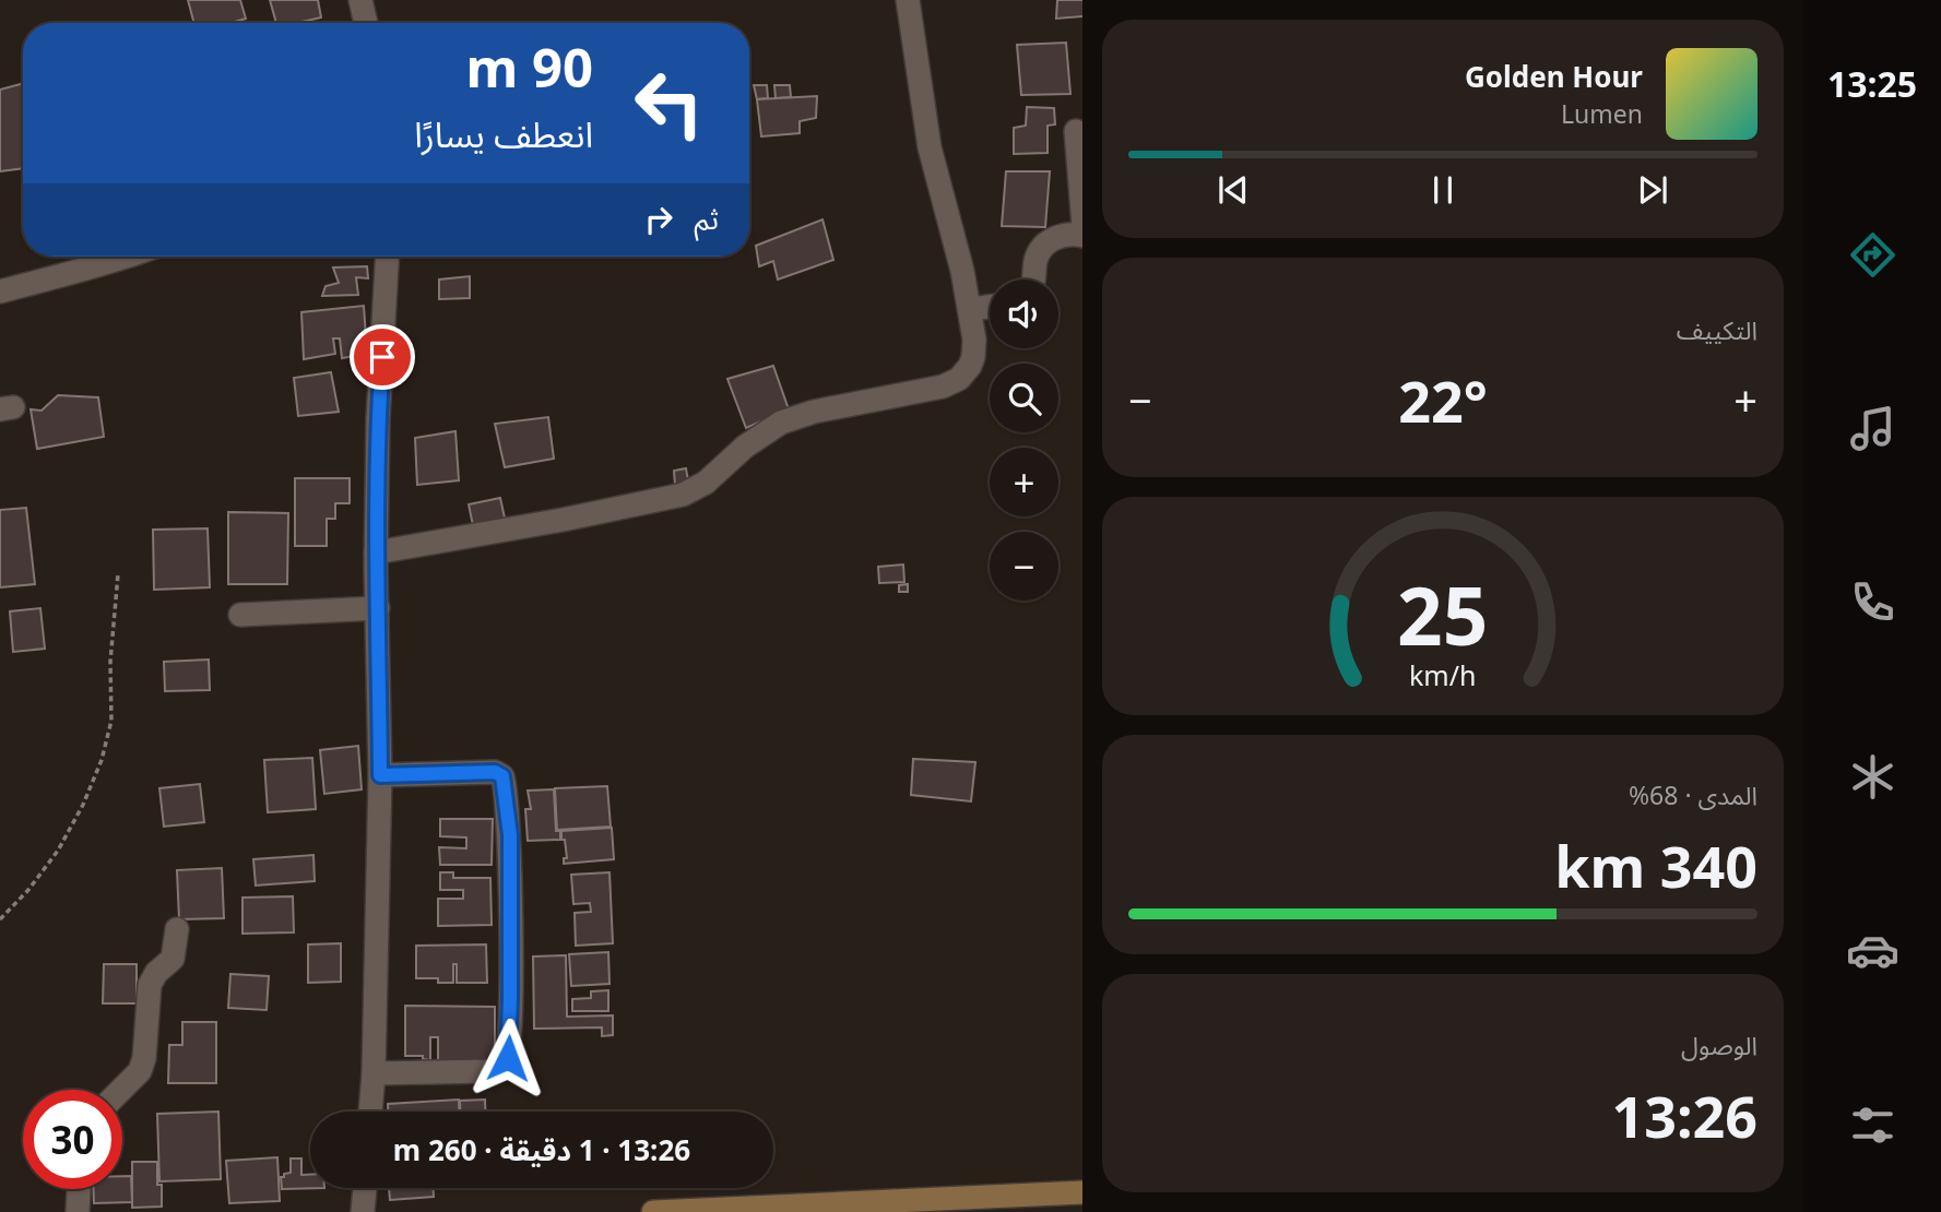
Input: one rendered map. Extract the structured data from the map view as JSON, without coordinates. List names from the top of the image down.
{
  "page": {
    "tabs": "13:25",
    "turn": ["90 m", "انعطف يسارًا"],
    "song": ["Golden Hour", "Lumen"],
    "then": "ثم",
    "tile": [
      "التكييف",
      ["المدى · 68%", "340 km"],
      ["الوصول", "13:26"]
    ],
    "map_buttons": ["+", "−"],
    "heat": ["−", "22°", "+"],
    "limit": "30",
    "trip": "13:26 · 1 دقيقة · 260 m",
    "gauge": ["25", "km/h"]
  }
}
